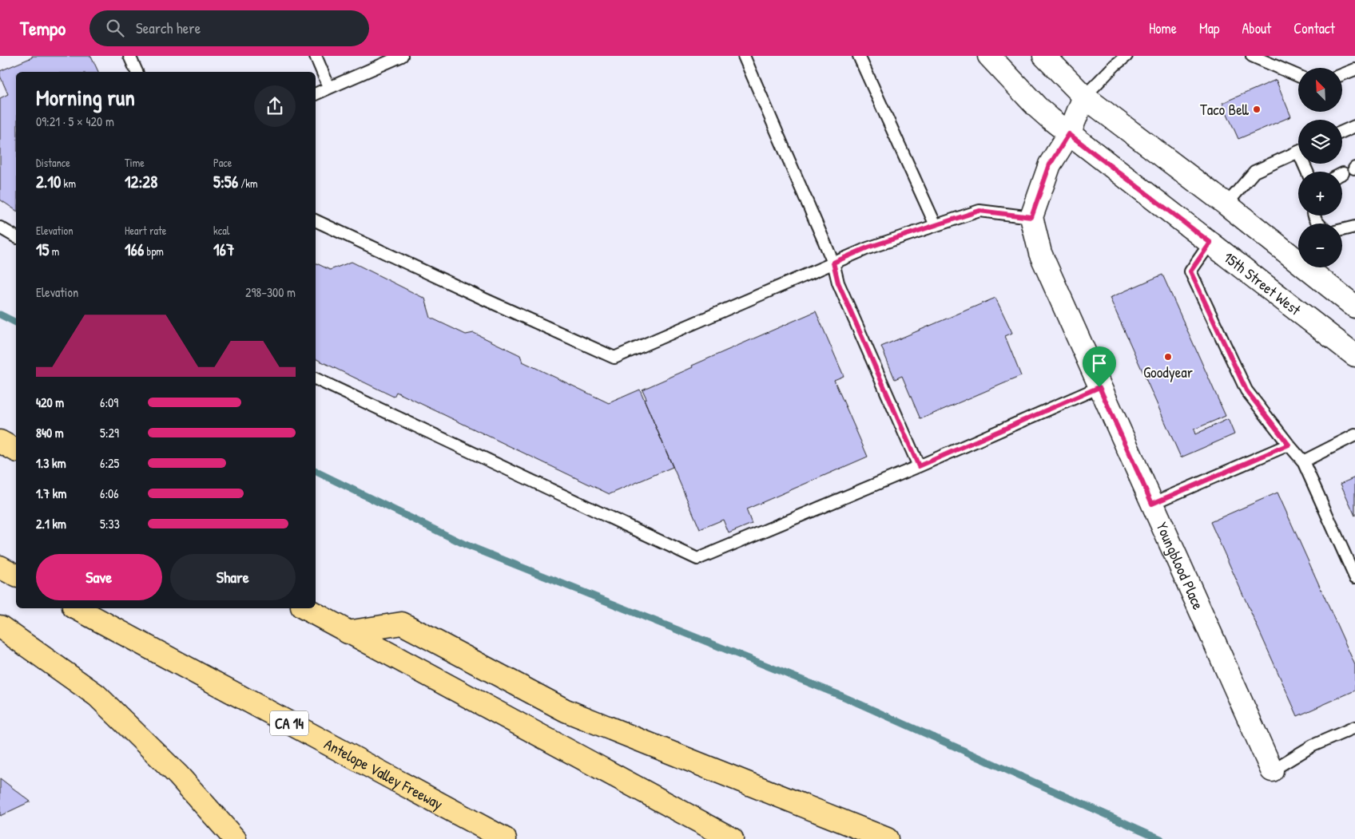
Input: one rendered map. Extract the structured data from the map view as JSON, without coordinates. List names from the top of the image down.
{
  "streets": {
    "highway": ["CA 14", "Antelope Valley Freeway"],
    "street": ["15th Street West", "Youngblood Place"]
  },
  "places": ["Taco Bell", "Goodyear"],
  "north": "top left",
  "page": {
    "header": "Tempo",
    "search": "Search here",
    "nav": [
      "Home",
      "Map",
      "About",
      "Contact"
    ],
    "map_buttons": ["+", "−"],
    "heading": ["Morning run", "09:21 · 5 × 420 m"],
    "stats": [
      ["Distance", "2.10 km"],
      ["Time", "12:28"],
      ["Pace", "5:56 /km"],
      ["Elevation", "15 m"],
      ["Heart rate", "166 bpm"],
      ["kcal", "167"]
    ],
    "chart": ["Elevation", "298–300 m"],
    "list": [
      {
        "name": "420 m",
        "note": "6:09"
      },
      {
        "name": "840 m",
        "note": "5:29"
      },
      {
        "name": "1.3 km",
        "note": "6:25"
      },
      {
        "name": "1.7 km",
        "note": "6:06"
      },
      {
        "name": "2.1 km",
        "note": "5:33"
      }
    ],
    "buttons": ["Save", "Share"]
  }
}
